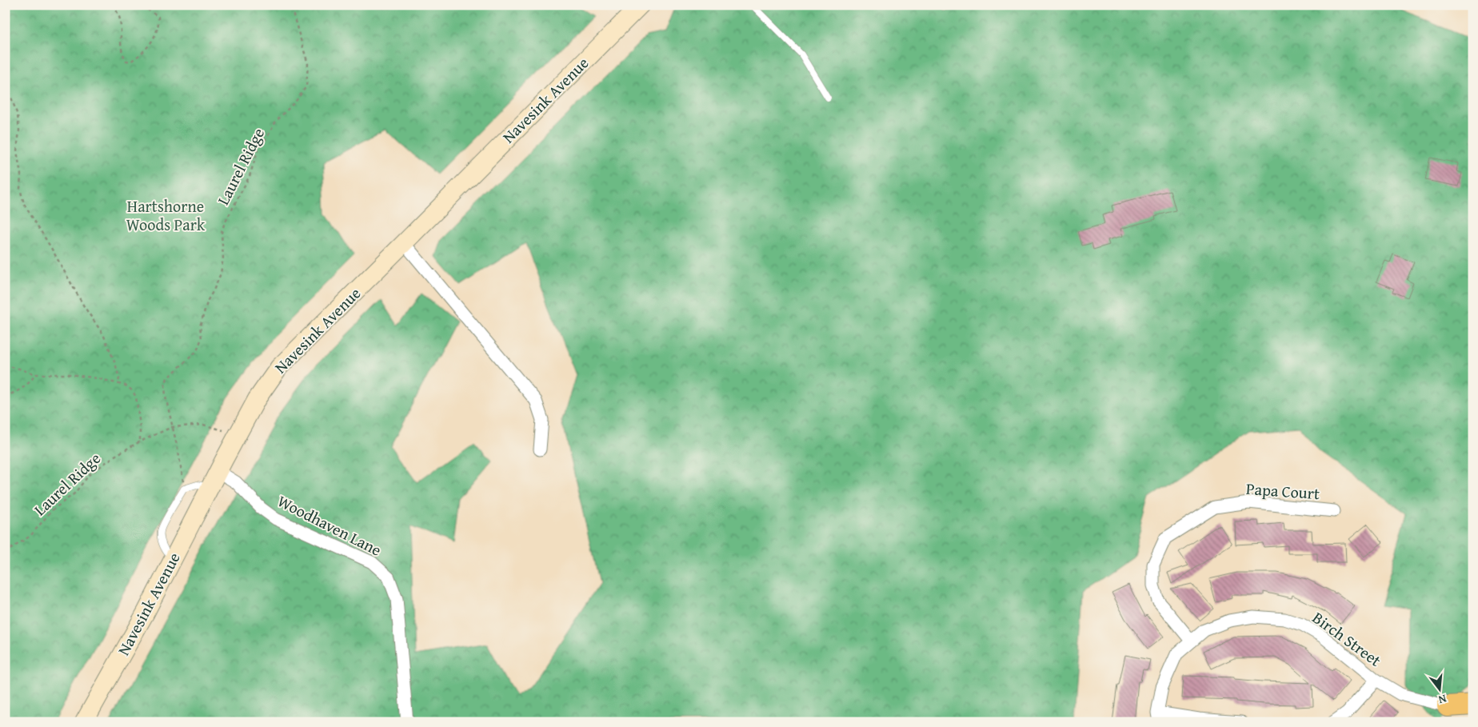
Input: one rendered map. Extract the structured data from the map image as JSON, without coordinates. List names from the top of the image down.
{
  "streets": {
    "main road": ["Navesink Avenue"],
    "street": ["Papa Court", "Woodhaven Lane", "Birch Street"],
    "path": ["Laurel Ridge"]
  },
  "crossings": [
    ["Navesink Avenue", "Laurel Ridge"],
    ["Navesink Avenue", "Woodhaven Lane"],
    ["Papa Court", "Birch Street"]
  ],
  "parks": ["Hartshorne Woods Park"],
  "north": "bottom"
}
